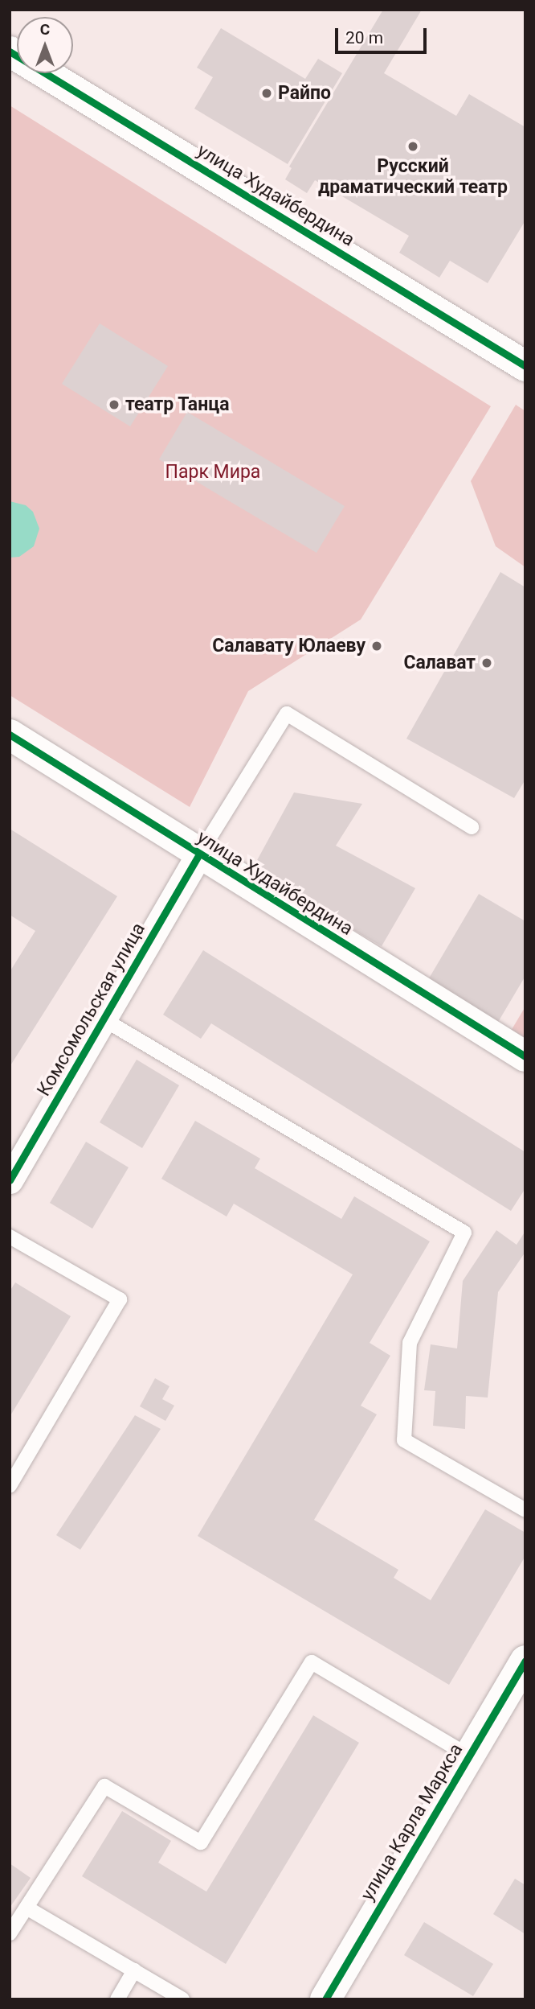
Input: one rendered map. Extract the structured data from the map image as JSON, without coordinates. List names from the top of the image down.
{
  "streets": {
    "street": ["улица Худайбердина", "Комсомольская улица", "улица Карла Маркса"]
  },
  "crossings": [
    ["улица Худайбердина", "Комсомольская улица"]
  ],
  "parks": ["Парк Мира"],
  "places": [
    "Райпо",
    "Русский драматический театр",
    "театр Танца",
    "Салавату Юлаеву",
    "Салават"
  ],
  "scale_bar": "20 m",
  "north": "top"
}
